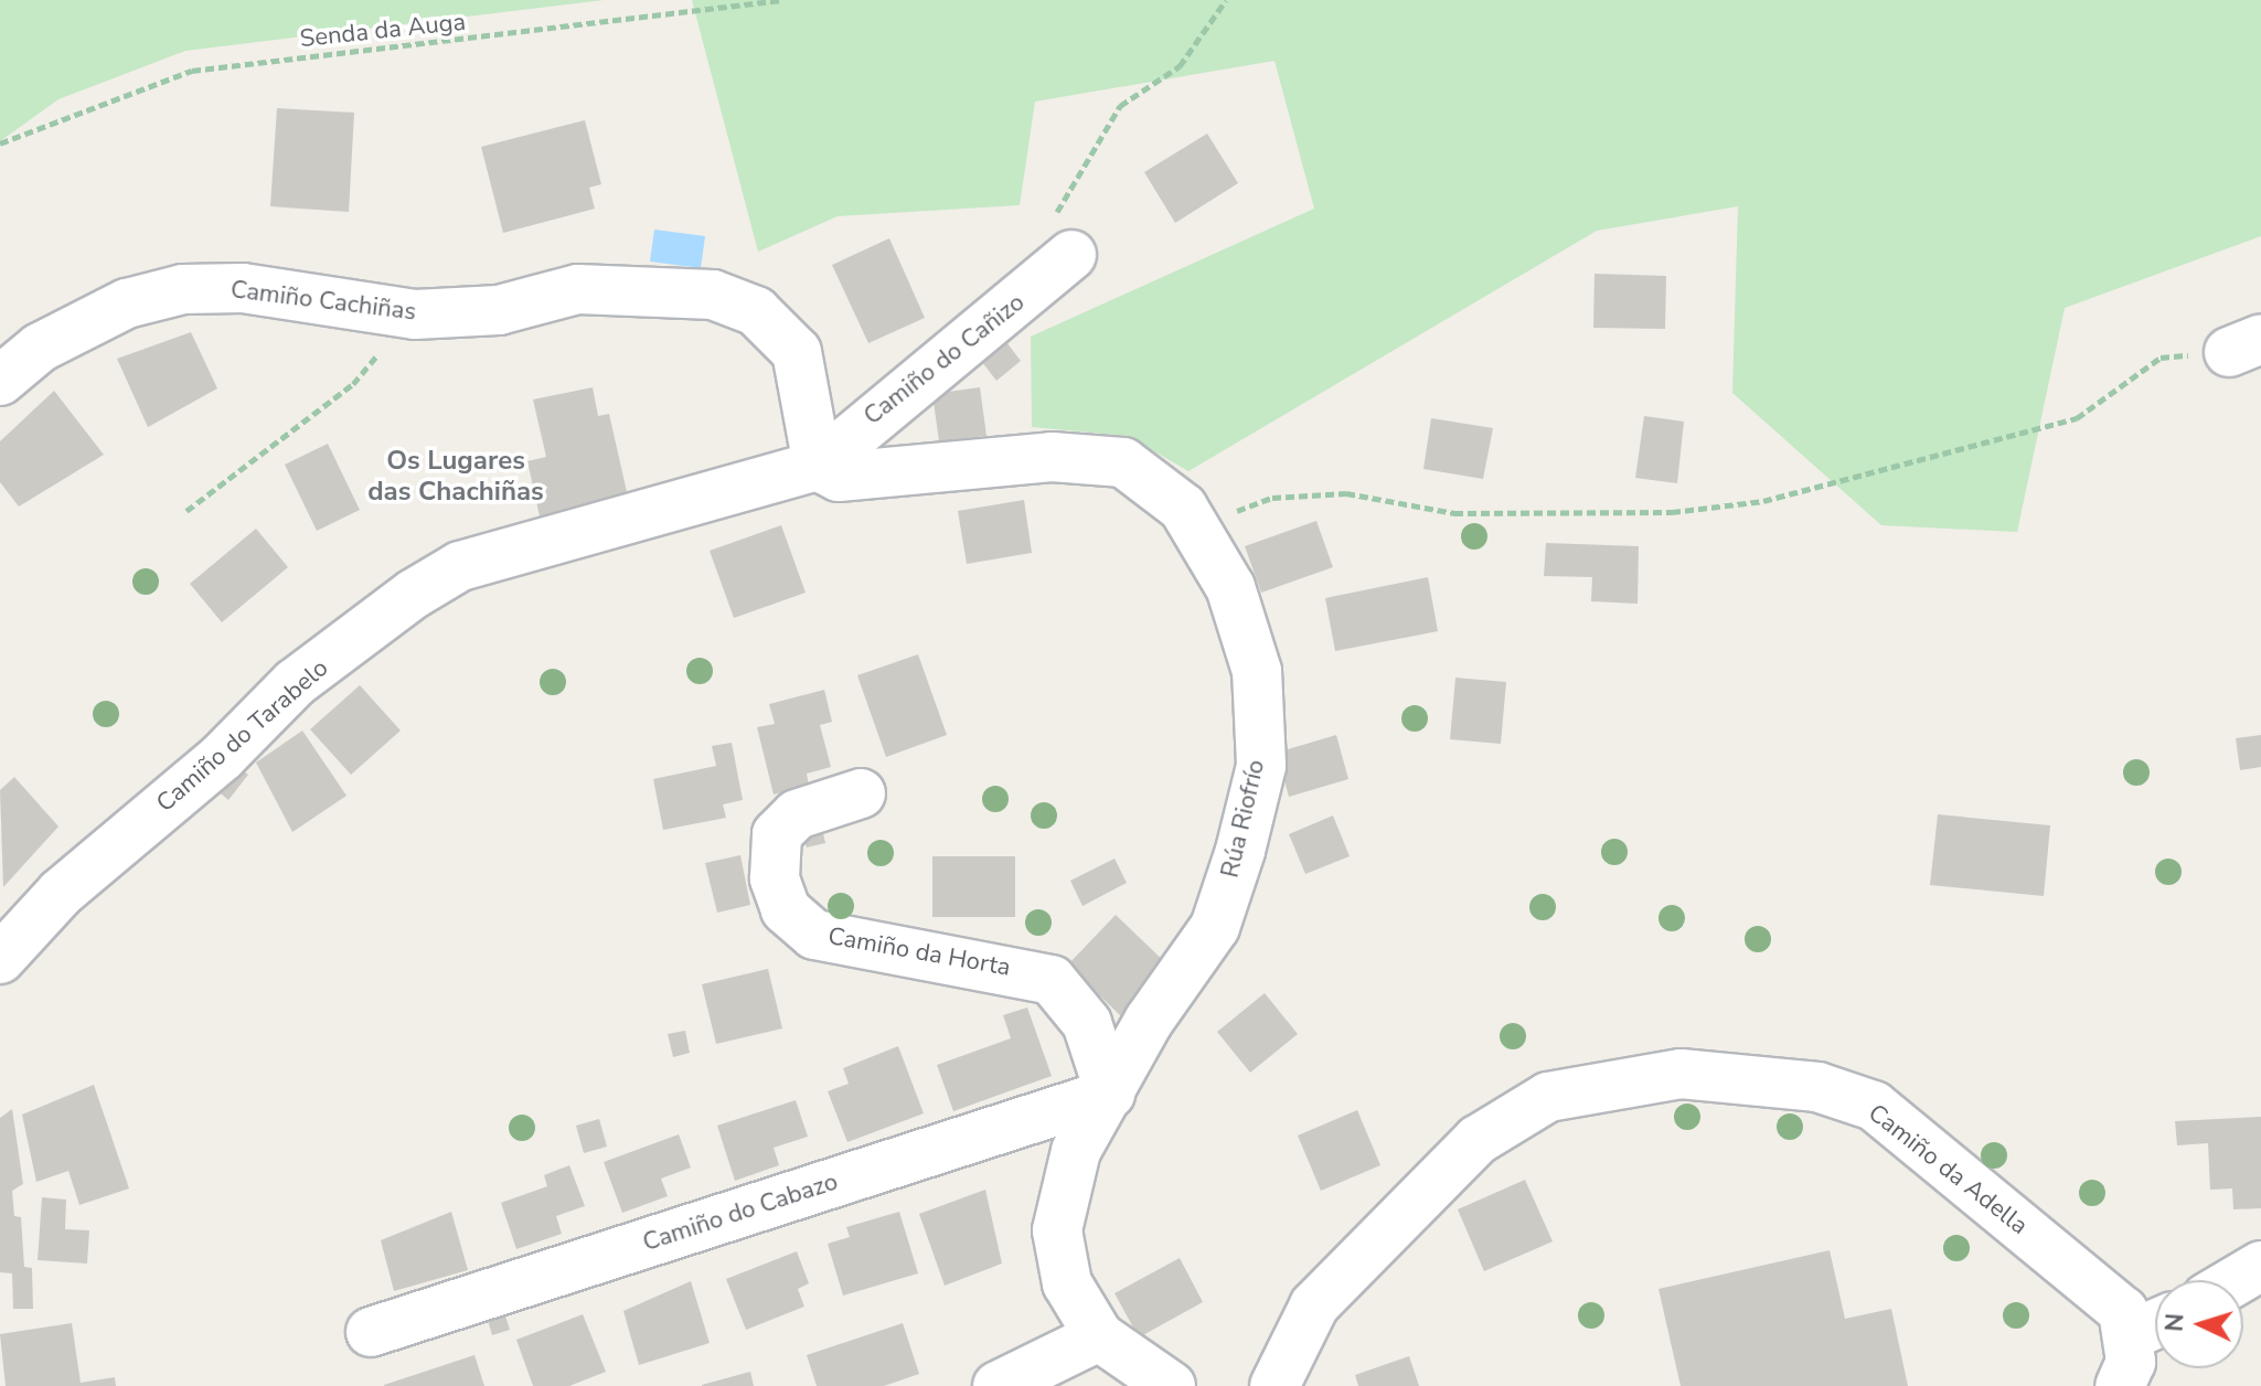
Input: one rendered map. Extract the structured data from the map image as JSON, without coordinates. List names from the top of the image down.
{
  "streets": {
    "street": [
      "Camiño Cachiñas",
      "Camiño do Cañizo",
      "Camiño do Tarabelo",
      "Rúa Riofrío",
      "Camiño da Horta",
      "Camiño da Adella",
      "Camiño do Cabazo"
    ],
    "path": ["Senda da Auga"]
  },
  "crossings": [
    ["Camiño Cachiñas", "Camiño do Cañizo"],
    ["Camiño Cachiñas", "Camiño do Tarabelo"],
    ["Camiño Cachiñas", "Rúa Riofrío"],
    ["Camiño do Cañizo", "Camiño do Tarabelo"],
    ["Camiño do Cañizo", "Rúa Riofrío"],
    ["Camiño do Tarabelo", "Rúa Riofrío"],
    ["Rúa Riofrío", "Camiño da Horta"],
    ["Rúa Riofrío", "Camiño do Cabazo"],
    ["Camiño da Horta", "Camiño do Cabazo"]
  ],
  "districts": ["Os Lugares das Chachiñas"],
  "north": "left"
}
